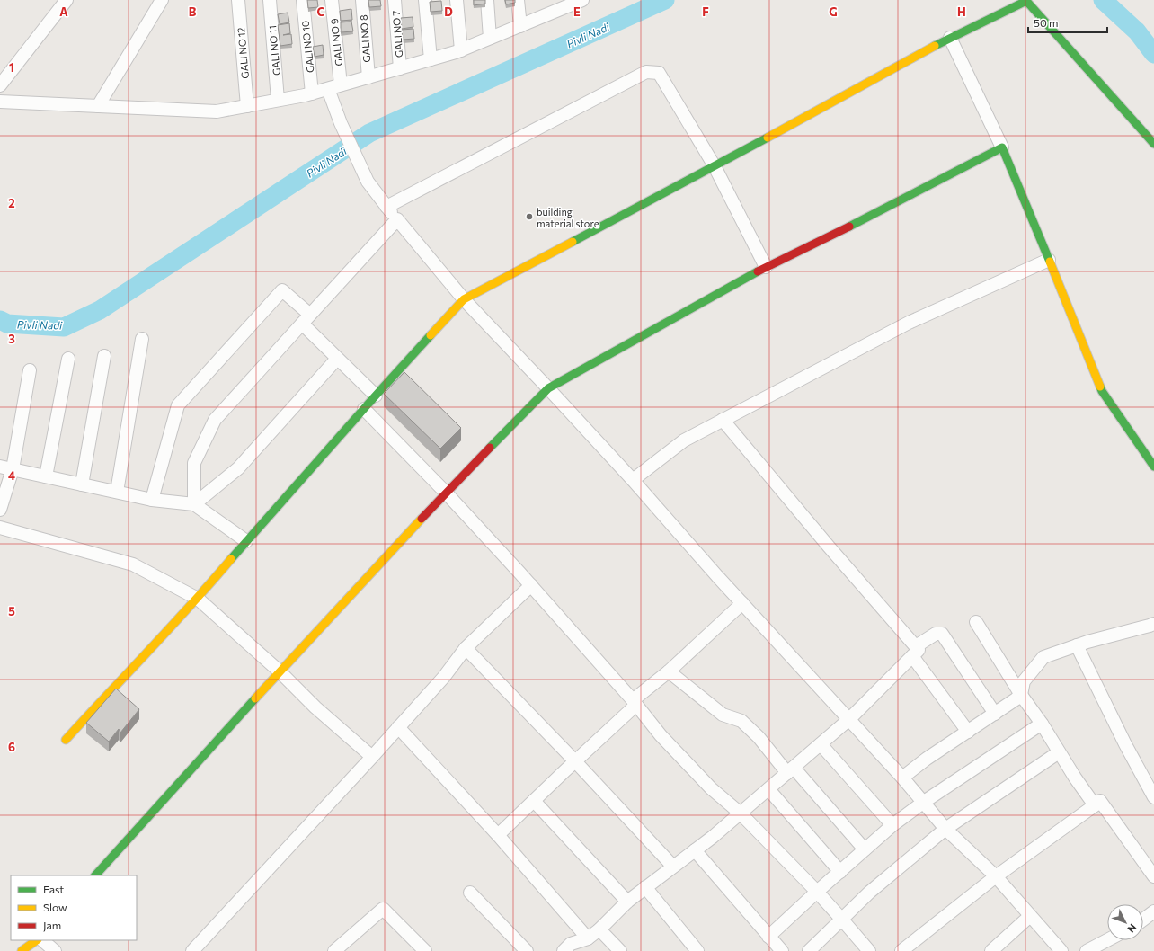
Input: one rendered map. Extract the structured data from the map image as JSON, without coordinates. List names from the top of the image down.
{
  "streets": {
    "street": [
      "GALI NO 7",
      "GALI NO 8",
      "GALI NO 9",
      "GALI NO 10",
      "GALI NO 11",
      "GALI NO 12"
    ]
  },
  "water": ["Pivli Nadi"],
  "places": ["building material store"],
  "legend": ["Fast", "Slow", "Jam"],
  "scale_bar": "50 m",
  "north": "bottom right",
  "grid": {
    "columns": [
      "A",
      "B",
      "C",
      "D",
      "E",
      "F",
      "G",
      "H"
    ],
    "rows": [
      "1",
      "2",
      "3",
      "4",
      "5",
      "6"
    ]
  }
}
